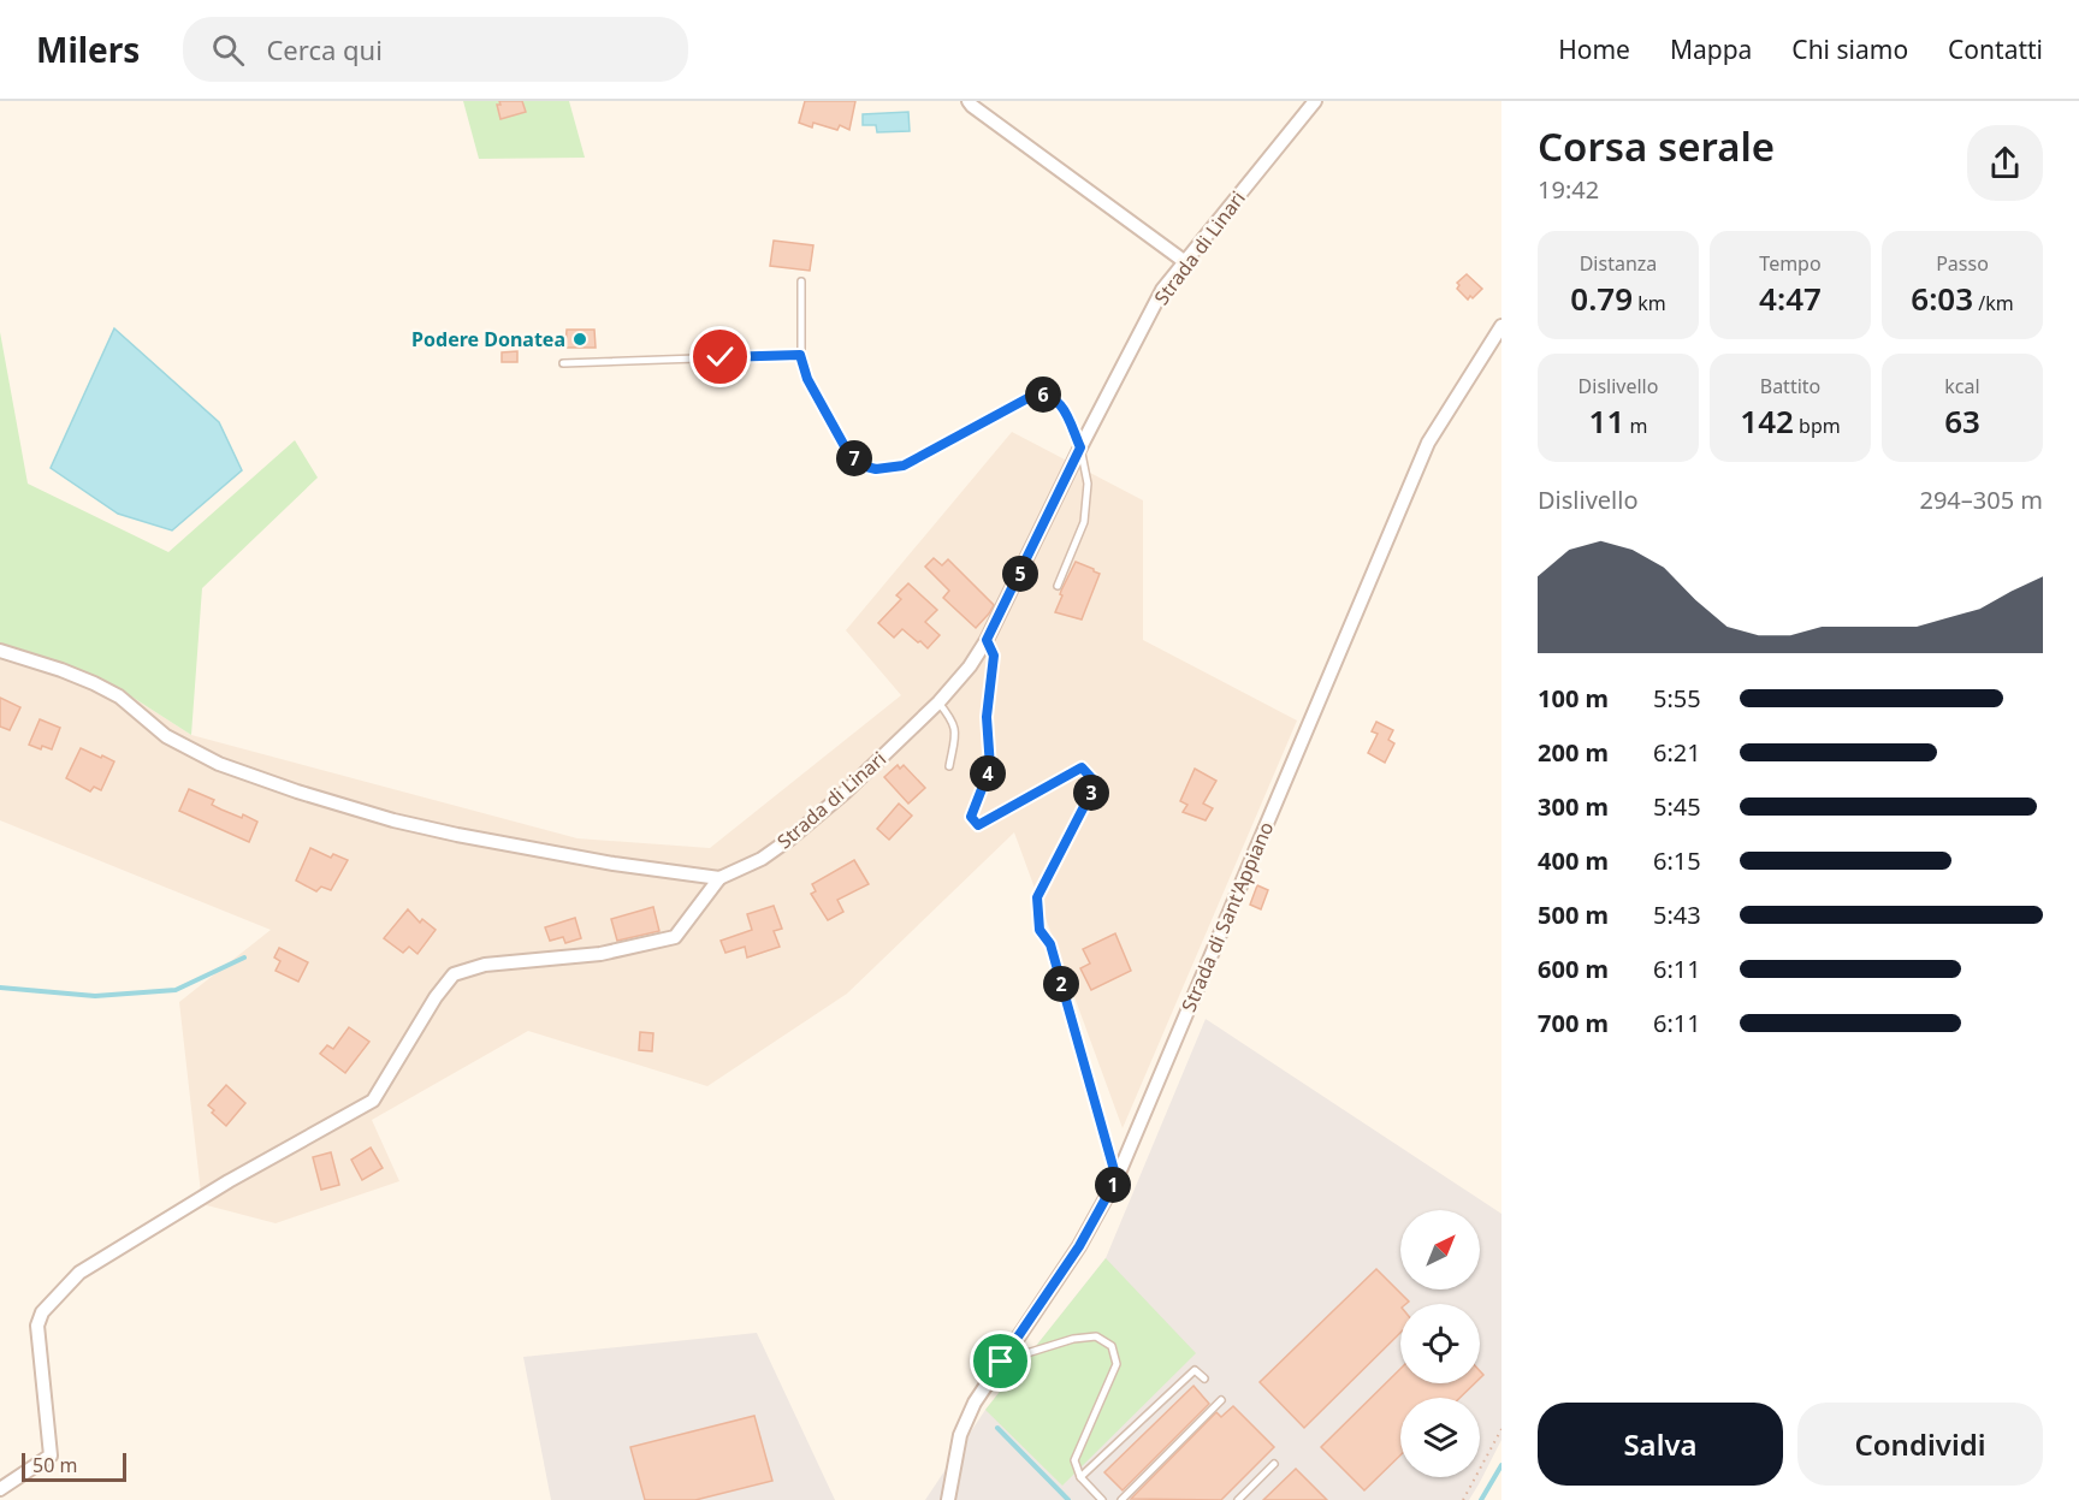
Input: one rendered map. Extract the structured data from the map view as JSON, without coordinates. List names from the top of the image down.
{
  "streets": {
    "street": ["Strada di Linari", "Strada di Sant'Appiano"]
  },
  "places": ["Podere Donatea"],
  "scale_bar": "50 m",
  "north": "top right",
  "page": {
    "header": "Milers",
    "search": "Cerca qui",
    "nav": [
      "Home",
      "Mappa",
      "Chi siamo",
      "Contatti"
    ],
    "heading": ["Corsa serale", "19:42"],
    "stats": [
      ["Distanza", "0.79 km"],
      ["Tempo", "4:47"],
      ["Passo", "6:03 /km"],
      ["Dislivello", "11 m"],
      ["Battito", "142 bpm"],
      ["kcal", "63"]
    ],
    "pins": [
      "6",
      "7",
      "5",
      "4",
      "3",
      "2",
      "1"
    ],
    "chart": ["Dislivello", "294–305 m"],
    "list": [
      {
        "name": "100 m",
        "note": "5:55"
      },
      {
        "name": "200 m",
        "note": "6:21"
      },
      {
        "name": "300 m",
        "note": "5:45"
      },
      {
        "name": "400 m",
        "note": "6:15"
      },
      {
        "name": "500 m",
        "note": "5:43"
      },
      {
        "name": "600 m",
        "note": "6:11"
      },
      {
        "name": "700 m",
        "note": "6:11"
      }
    ],
    "buttons": ["Salva", "Condividi"],
    "scale": "50 m"
  }
}
